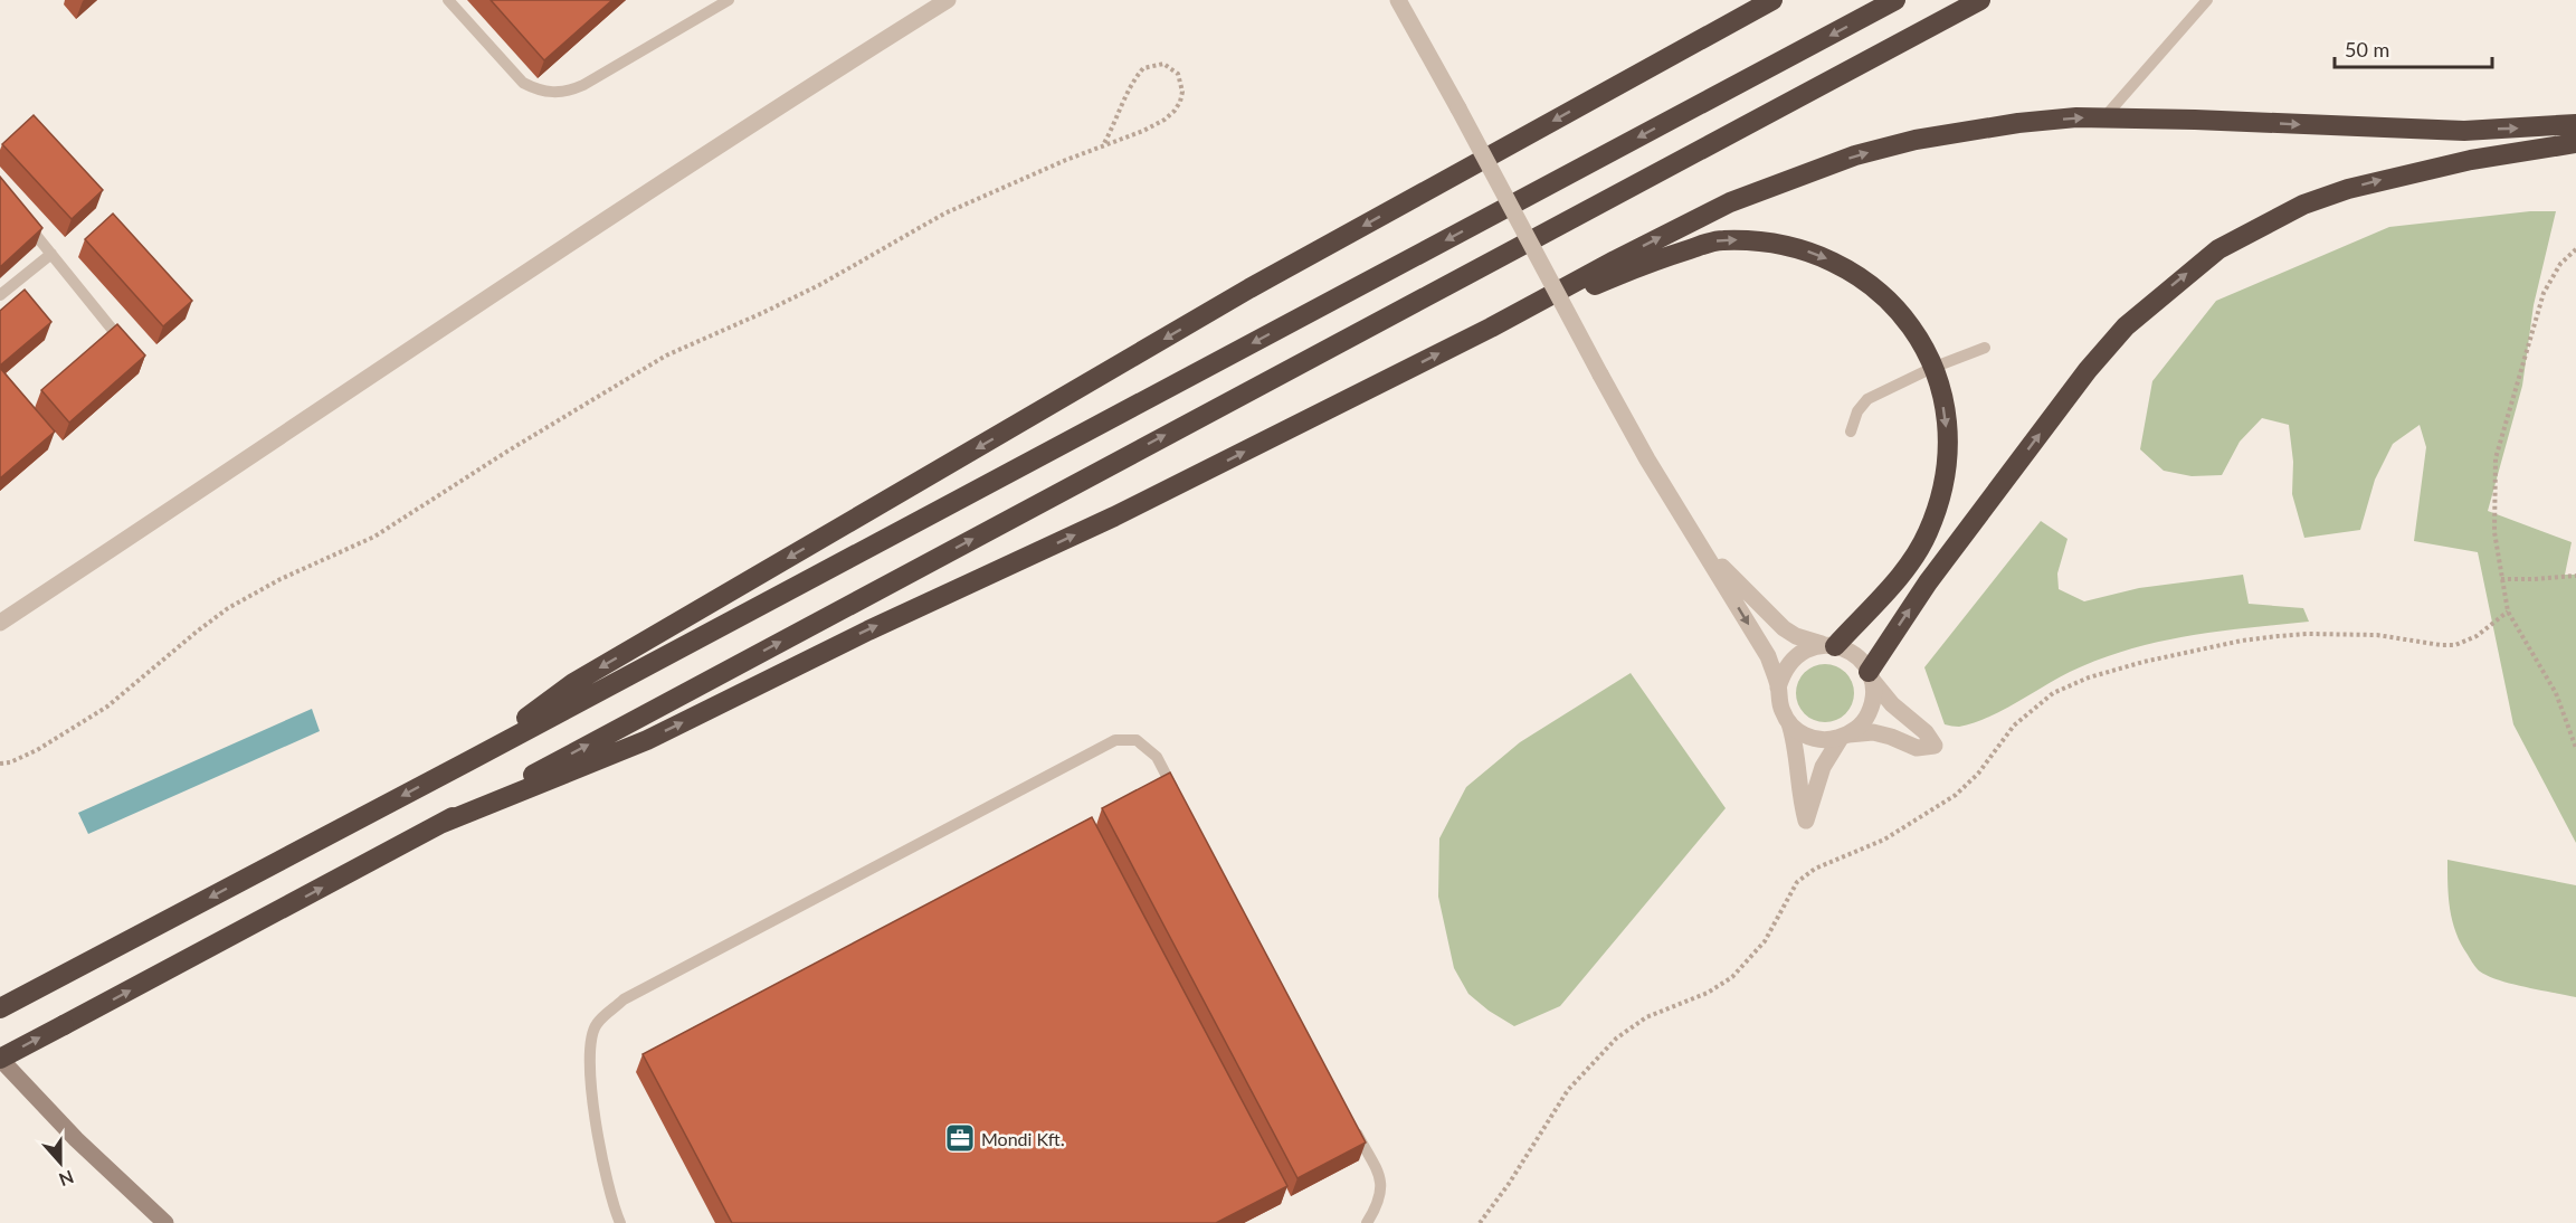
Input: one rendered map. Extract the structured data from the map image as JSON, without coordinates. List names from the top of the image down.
{
  "places": {
    "office": ["Mondi Kft."]
  },
  "scale_bar": "50 m",
  "north": "bottom"
}
